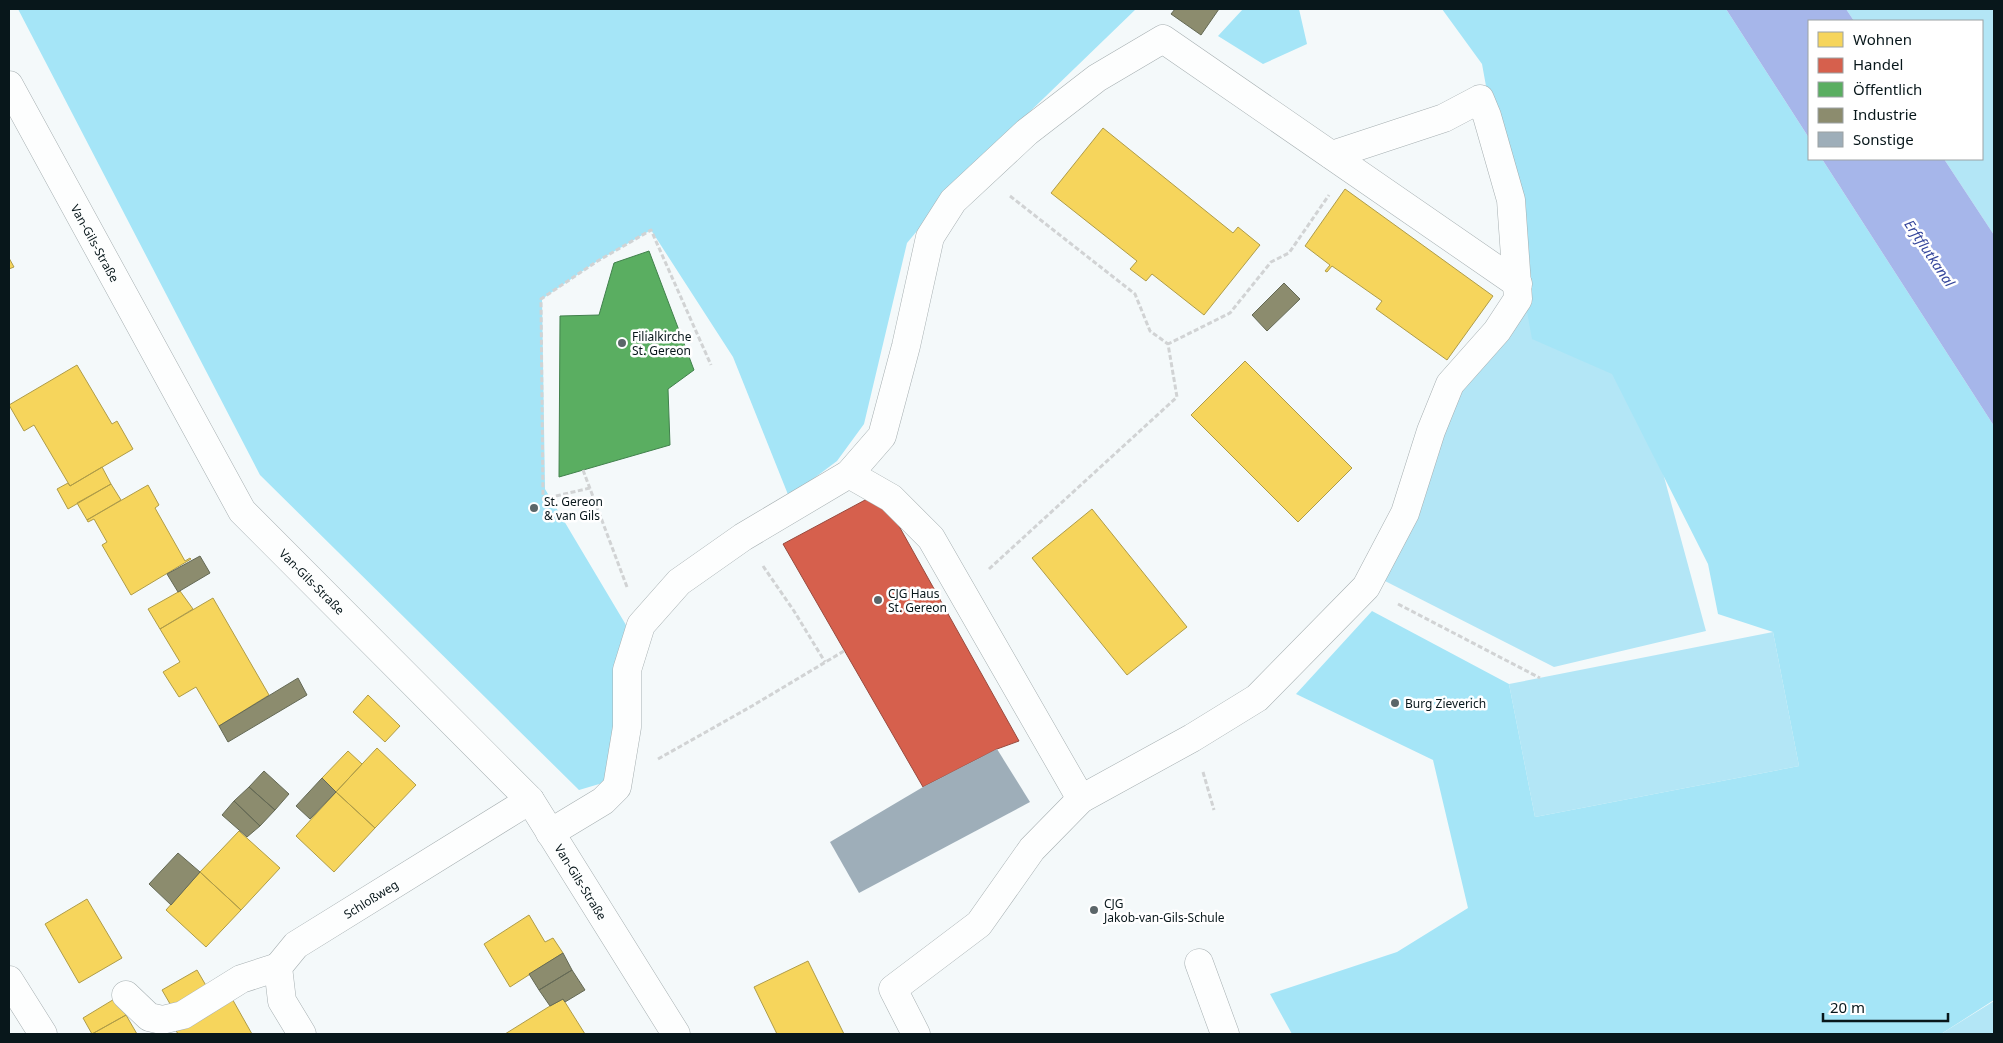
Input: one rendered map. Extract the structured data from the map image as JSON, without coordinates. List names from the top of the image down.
{
  "streets": {
    "street": ["Van-Gils-Straße", "Schloßweg"]
  },
  "crossings": [
    ["Van-Gils-Straße", "Schloßweg"]
  ],
  "water": ["Erftflutkanal"],
  "places": [
    "Filialkirche St. Gereon",
    "St. Gereon & van Gils",
    "CJG Haus St. Gereon",
    "Burg Zieverich",
    "CJG Jakob-van-Gils-Schule"
  ],
  "legend": [
    "Wohnen",
    "Handel",
    "Öffentlich",
    "Industrie",
    "Sonstige"
  ],
  "scale_bar": "20 m"
}
